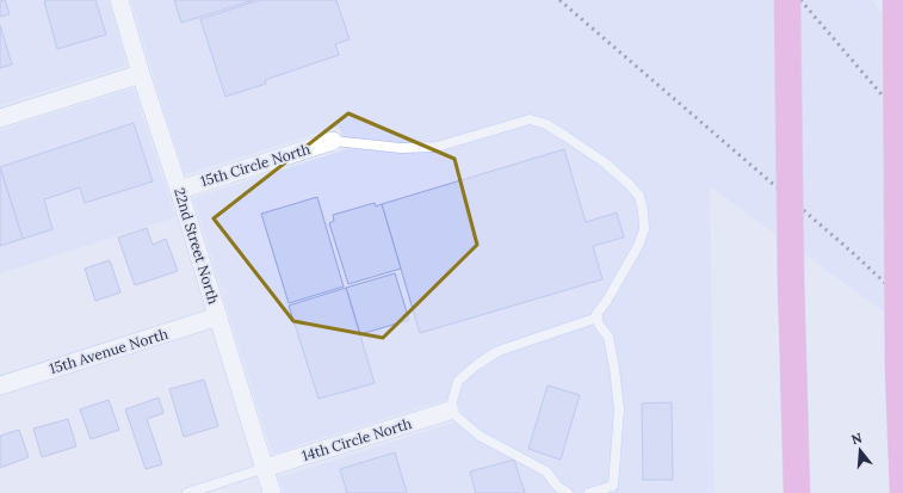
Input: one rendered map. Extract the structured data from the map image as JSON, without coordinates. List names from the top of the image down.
{
  "streets": {
    "street": [
      "15th Circle North",
      "22nd Street North",
      "15th Avenue North",
      "14th Circle North"
    ]
  },
  "crossings": [
    ["15th Circle North", "22nd Street North"],
    ["22nd Street North", "15th Avenue North"],
    ["22nd Street North", "14th Circle North"]
  ],
  "north": "top"
}
